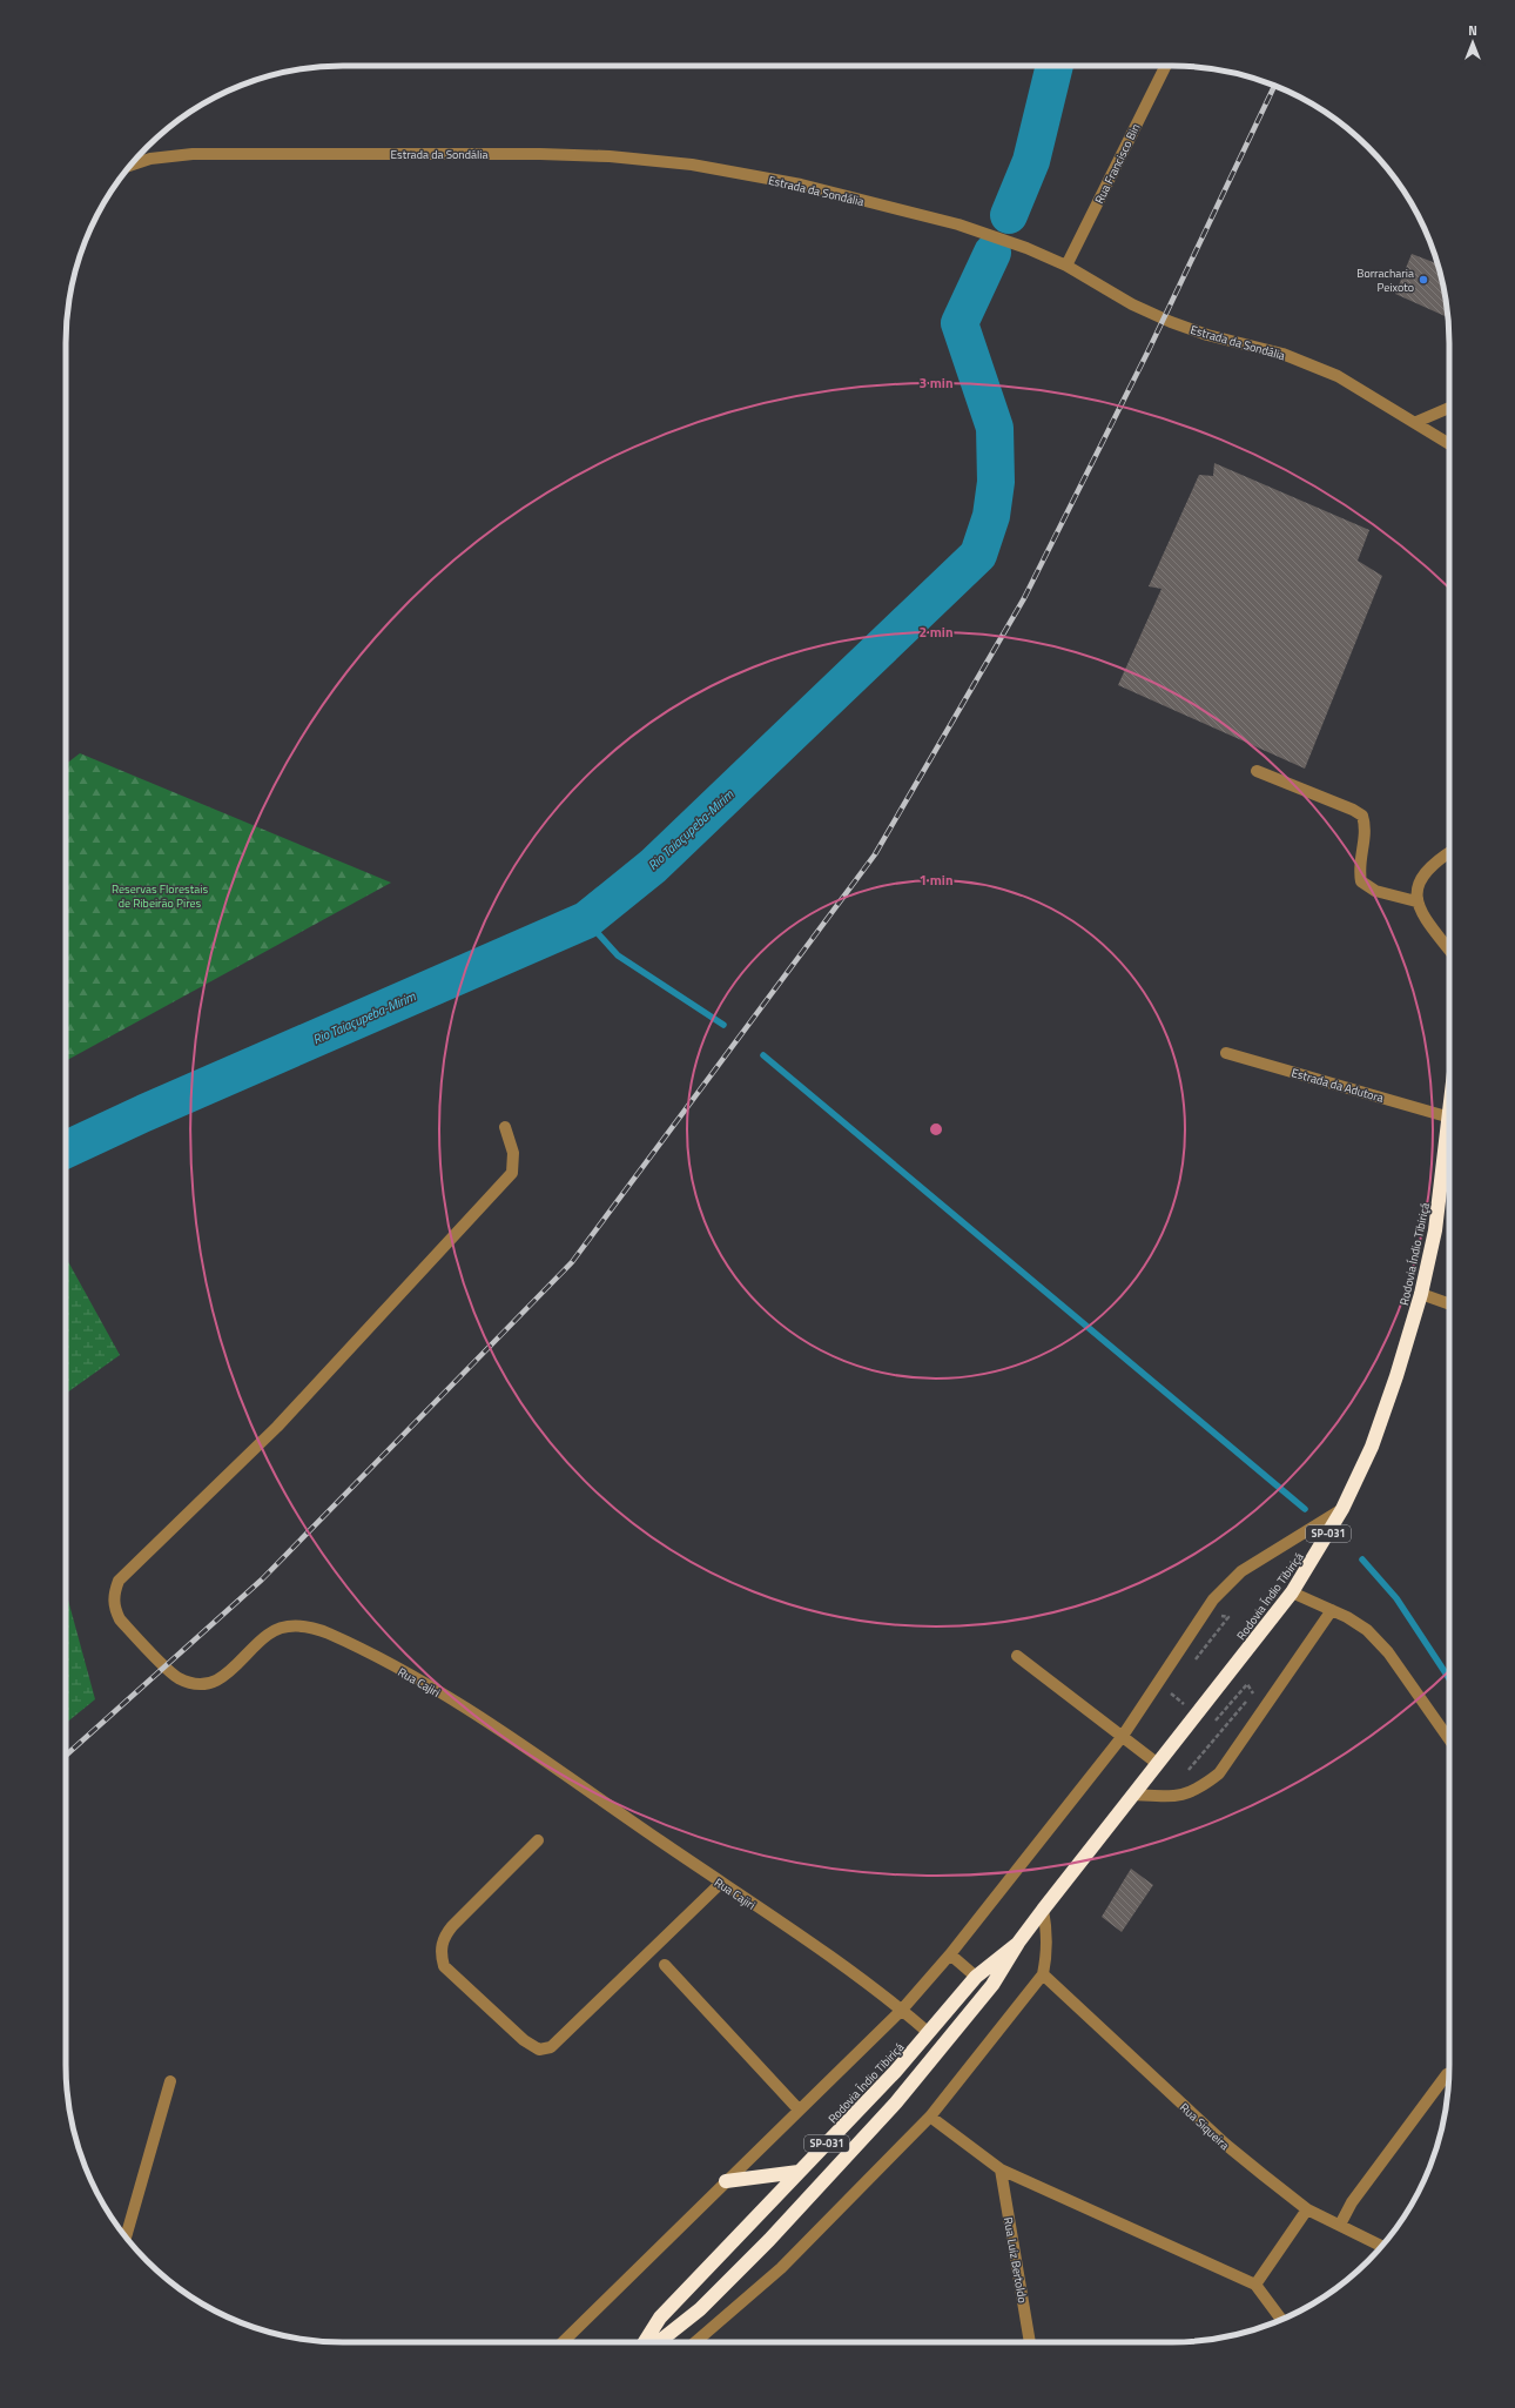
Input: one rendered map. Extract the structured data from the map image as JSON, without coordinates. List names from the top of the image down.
{
  "streets": {
    "highway": ["Rodovia Índio Tibiriçá", "SP-031"],
    "street": [
      "Estrada da Sondália",
      "Rua Francisco Bin",
      "Estrada da Adutora",
      "Rua Cajiri",
      "Rua Siqueira",
      "Rua Luiz Bertoldo"
    ]
  },
  "crossings": [
    ["Estrada da Sondália", "Rua Francisco Bin"],
    ["Rodovia Índio Tibiriçá", "Rua Cajiri"]
  ],
  "water": ["Rio Taiaçupeba-Mirim"],
  "parks": ["Reservas Florestais de Ribeirão Pires"],
  "places": ["Borracharia Peixoto"],
  "north": "top",
  "rings": ["3 min", "2 min", "1 min"]
}
